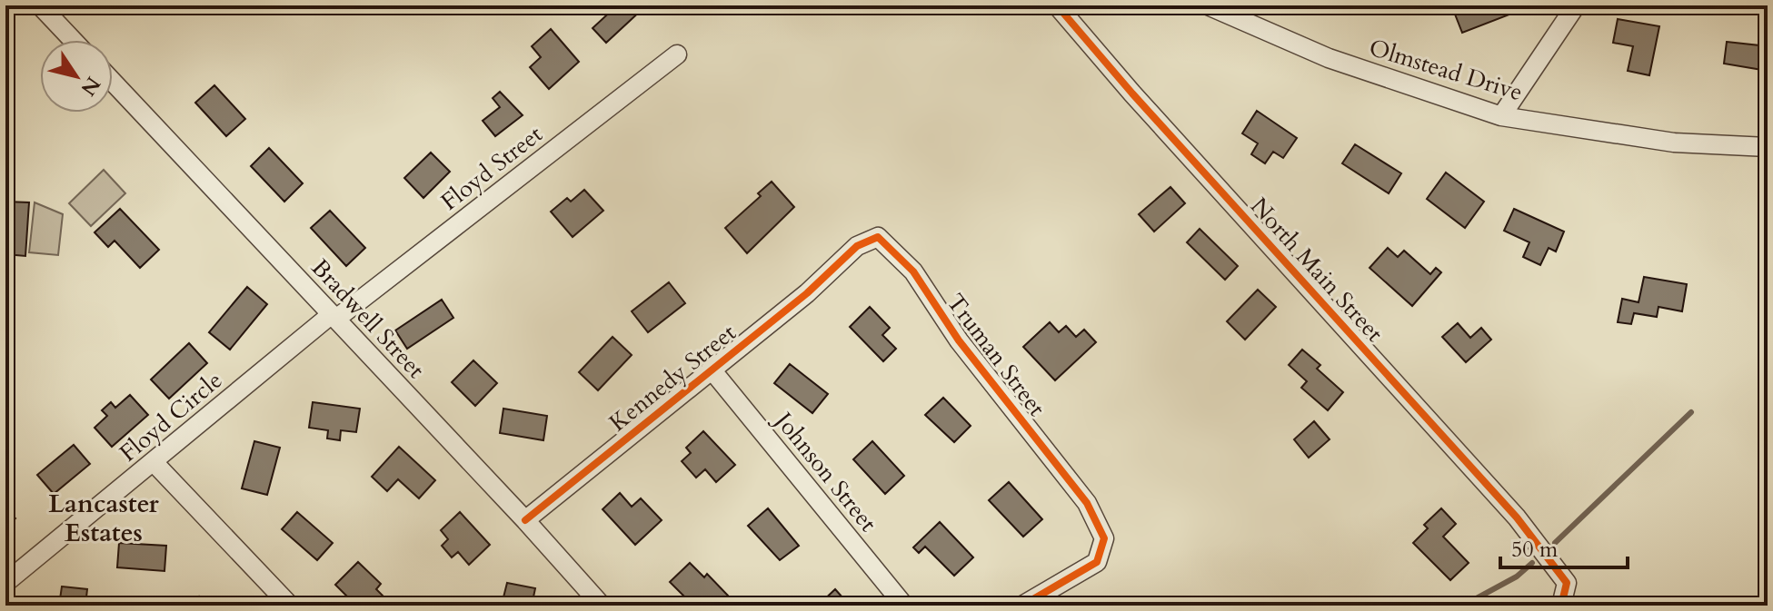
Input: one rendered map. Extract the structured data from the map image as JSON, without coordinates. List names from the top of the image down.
{
  "streets": {
    "street": [
      "Olmstead Drive",
      "Floyd Street",
      "North Main Street",
      "Bradwell Street",
      "Truman Street",
      "Kennedy Street",
      "Floyd Circle",
      "Johnson Street"
    ]
  },
  "crossings": [
    ["Floyd Street", "Bradwell Street"],
    ["Floyd Street", "Floyd Circle"],
    ["Bradwell Street", "Kennedy Street"],
    ["Bradwell Street", "Floyd Circle"],
    ["Truman Street", "Kennedy Street"],
    ["Kennedy Street", "Johnson Street"]
  ],
  "districts": ["Lancaster Estates"],
  "scale_bar": "50 m",
  "north": "bottom right"
}
